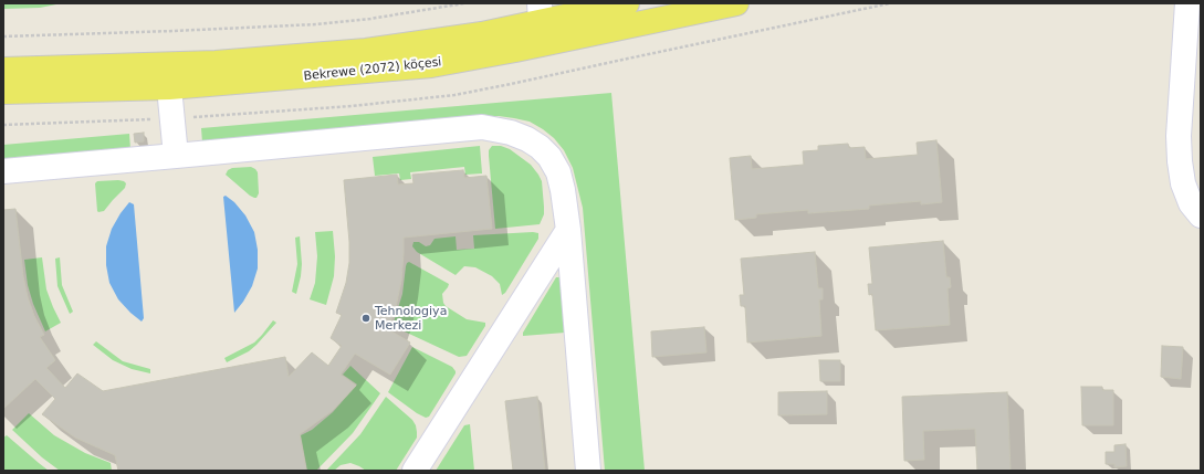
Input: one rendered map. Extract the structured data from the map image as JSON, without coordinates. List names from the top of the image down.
{
  "streets": {
    "main road": ["Bekrewe (2072) köçesi"]
  },
  "places": ["Tehnologiya Merkezi"]
}
